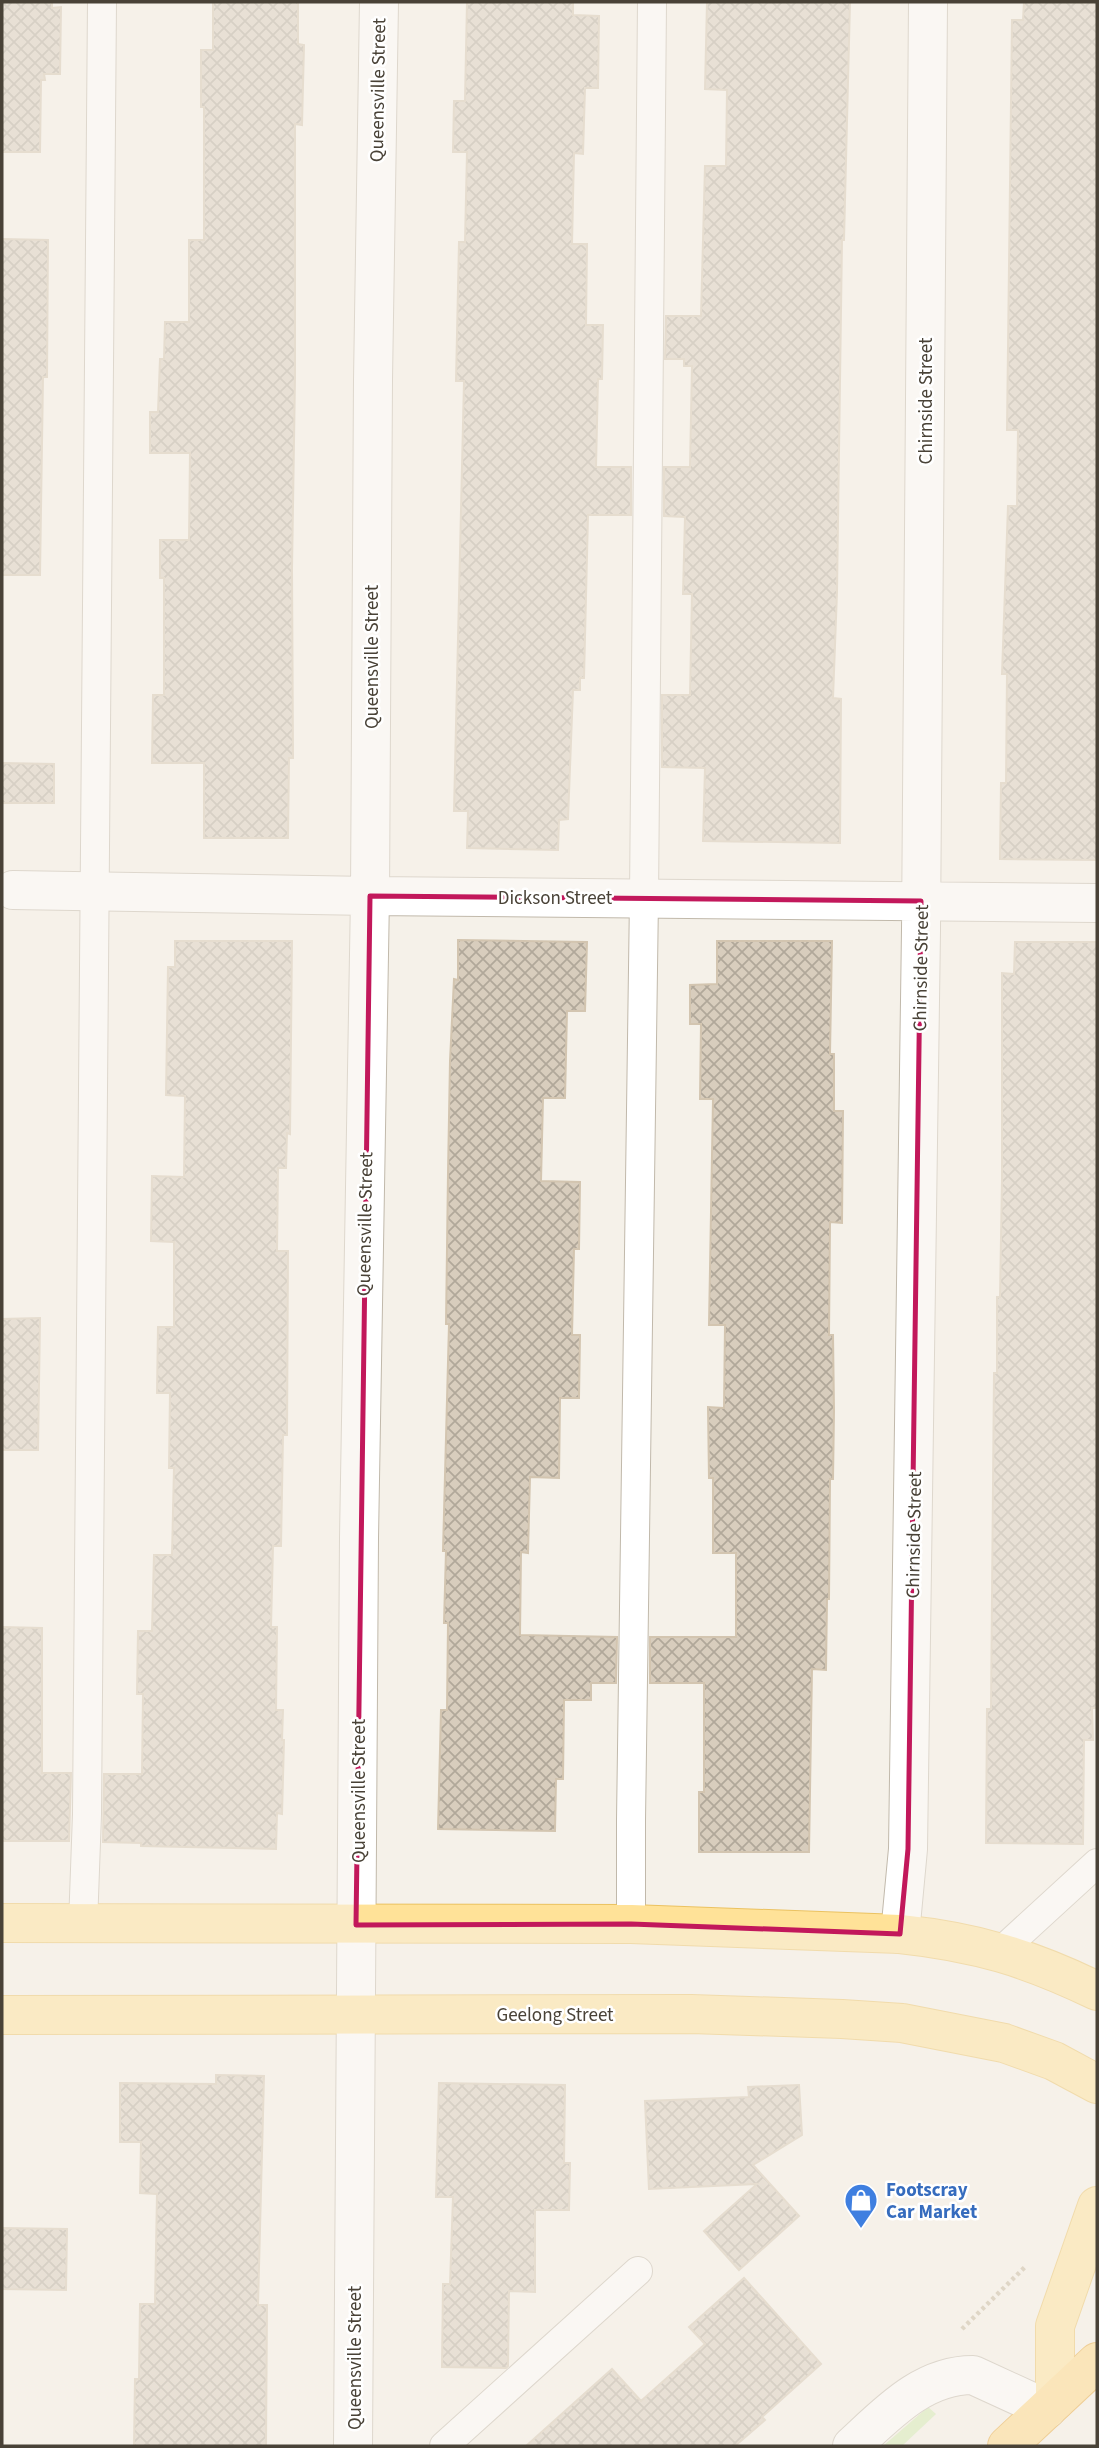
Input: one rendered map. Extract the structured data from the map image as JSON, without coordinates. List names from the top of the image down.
{
  "streets": {
    "main road": ["Geelong Street"],
    "street": ["Queensville Street", "Chirnside Street", "Dickson Street"]
  },
  "crossings": [
    ["Queensville Street", "Dickson Street"],
    ["Queensville Street", "Geelong Street"],
    ["Chirnside Street", "Dickson Street"]
  ],
  "places": {
    "shop": ["Footscray Car Market"]
  }
}
